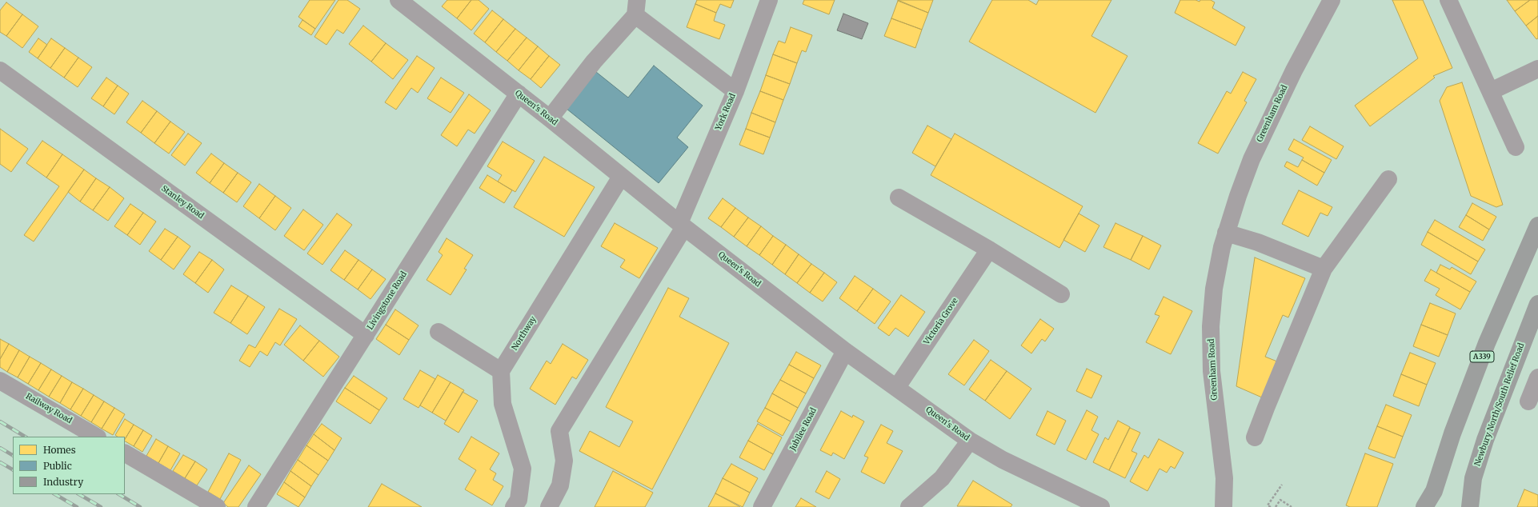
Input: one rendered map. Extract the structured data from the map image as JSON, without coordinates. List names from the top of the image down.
{
  "streets": {
    "highway": ["A339", "Newbury North/South Relief Road"],
    "street": [
      "Queen's Road",
      "York Road",
      "Greenham Road",
      "Stanley Road",
      "Livingstone Road",
      "Victoria Grove",
      "Northway",
      "Railway Road",
      "Jubilee Road"
    ]
  },
  "crossings": [
    ["Queen's Road", "York Road"],
    ["Queen's Road", "Livingstone Road"],
    ["Queen's Road", "Victoria Grove"],
    ["Queen's Road", "Northway"],
    ["Queen's Road", "Jubilee Road"],
    ["Stanley Road", "Livingstone Road"]
  ],
  "legend": ["Homes", "Public", "Industry"]
}
